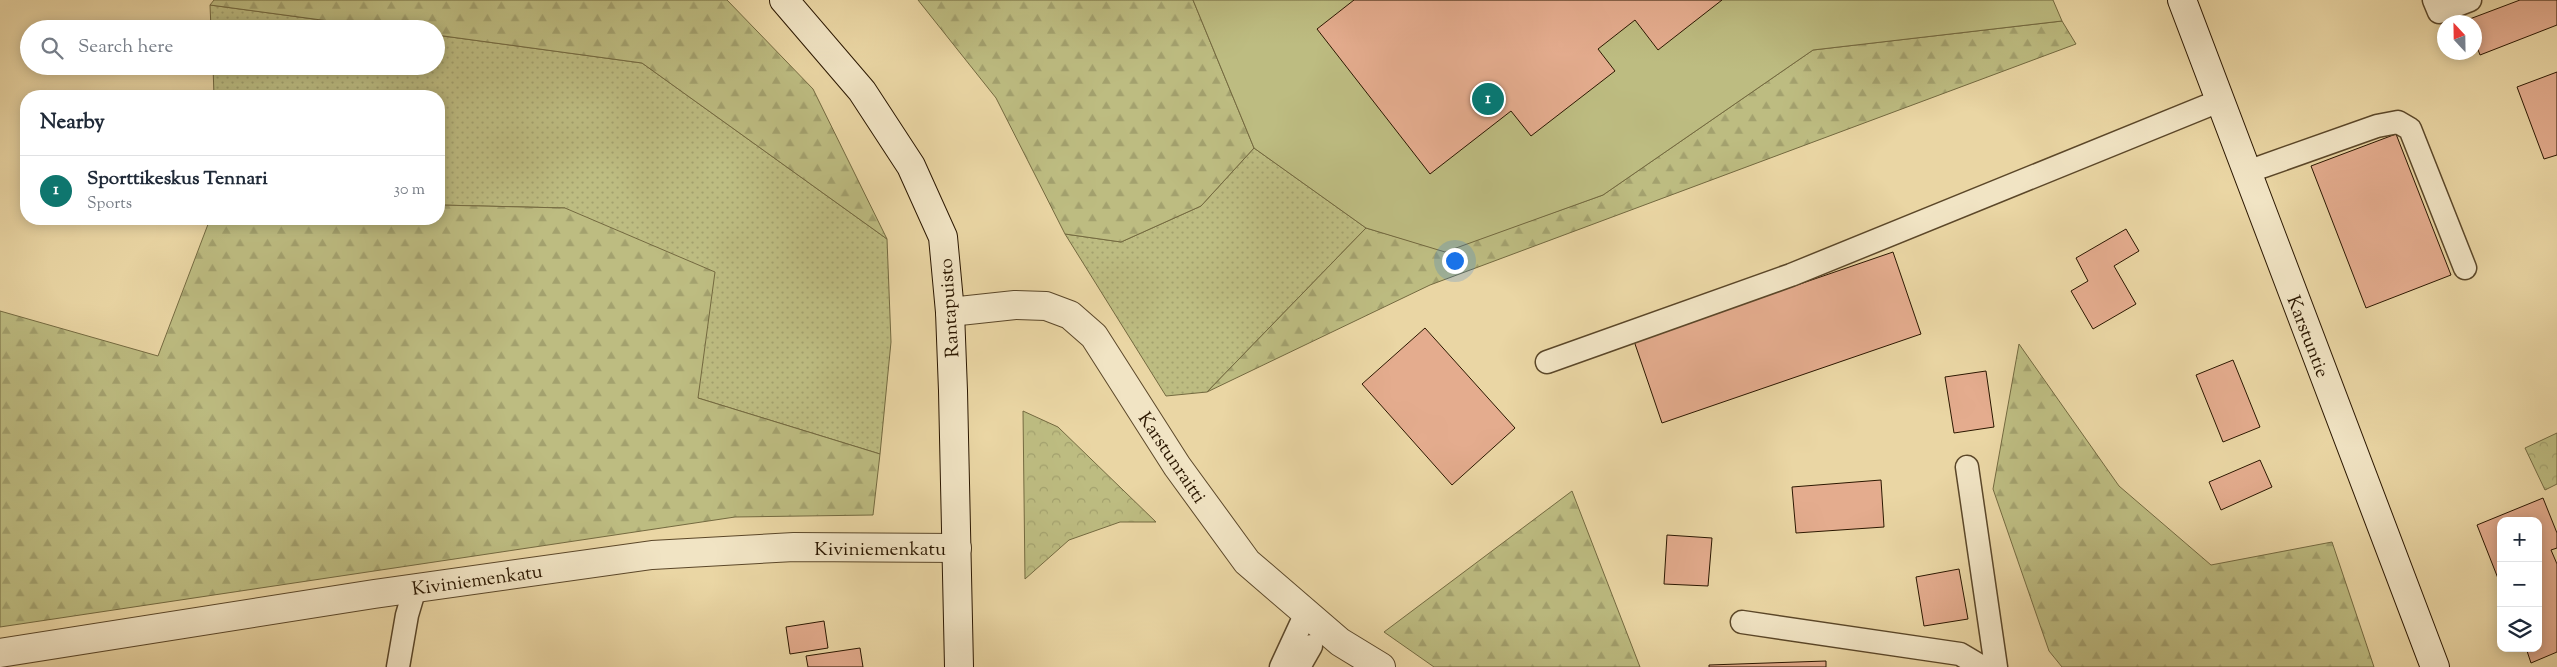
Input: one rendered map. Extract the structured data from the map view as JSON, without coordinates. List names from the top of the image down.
{
  "streets": {
    "street": [
      "Rantapuisto",
      "Karstuntie",
      "Karstunraitti",
      "Kiviniemenkatu"
    ]
  },
  "crossings": [
    ["Rantapuisto", "Karstunraitti"],
    ["Rantapuisto", "Kiviniemenkatu"]
  ],
  "north": "top",
  "page": {
    "search": "Search here",
    "pins": "1",
    "heading": "Nearby",
    "list": [
      {
        "mark": "1",
        "name": "Sporttikeskus Tennari",
        "note": "Sports",
        "value": "30 m"
      }
    ],
    "map_buttons": ["+", "−"]
  }
}
